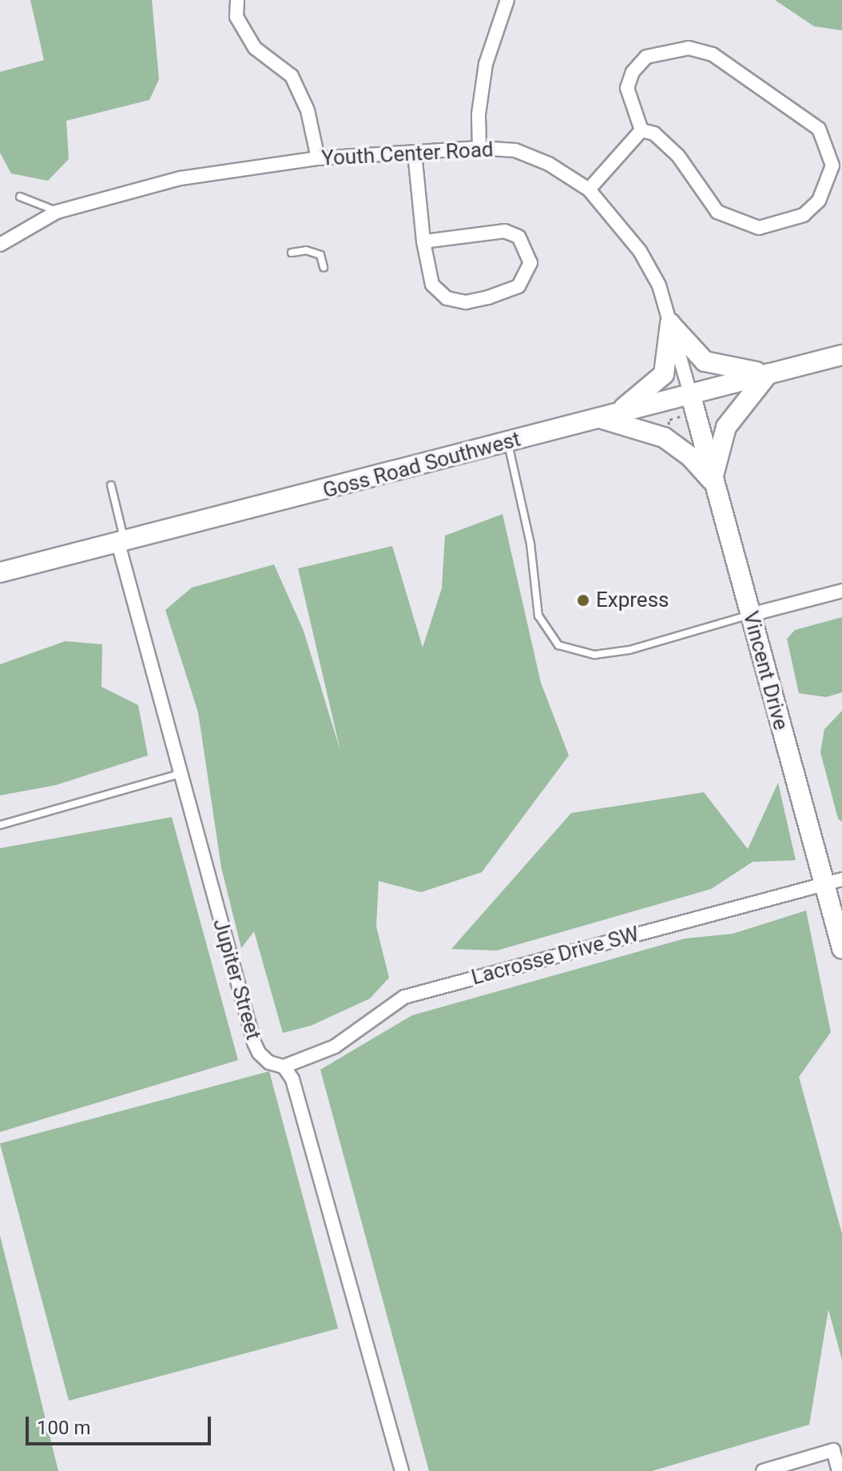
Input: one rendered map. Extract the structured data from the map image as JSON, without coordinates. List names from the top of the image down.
{
  "streets": {
    "street": [
      "Youth Center Road",
      "Goss Road Southwest",
      "Vincent Drive",
      "Lacrosse Drive SW",
      "Jupiter Street"
    ]
  },
  "crossings": [
    ["Youth Center Road", "Goss Road Southwest"],
    ["Youth Center Road", "Vincent Drive"],
    ["Goss Road Southwest", "Vincent Drive"],
    ["Goss Road Southwest", "Jupiter Street"],
    ["Vincent Drive", "Lacrosse Drive SW"],
    ["Lacrosse Drive SW", "Jupiter Street"]
  ],
  "places": ["Express"],
  "scale_bar": "100 m"
}
